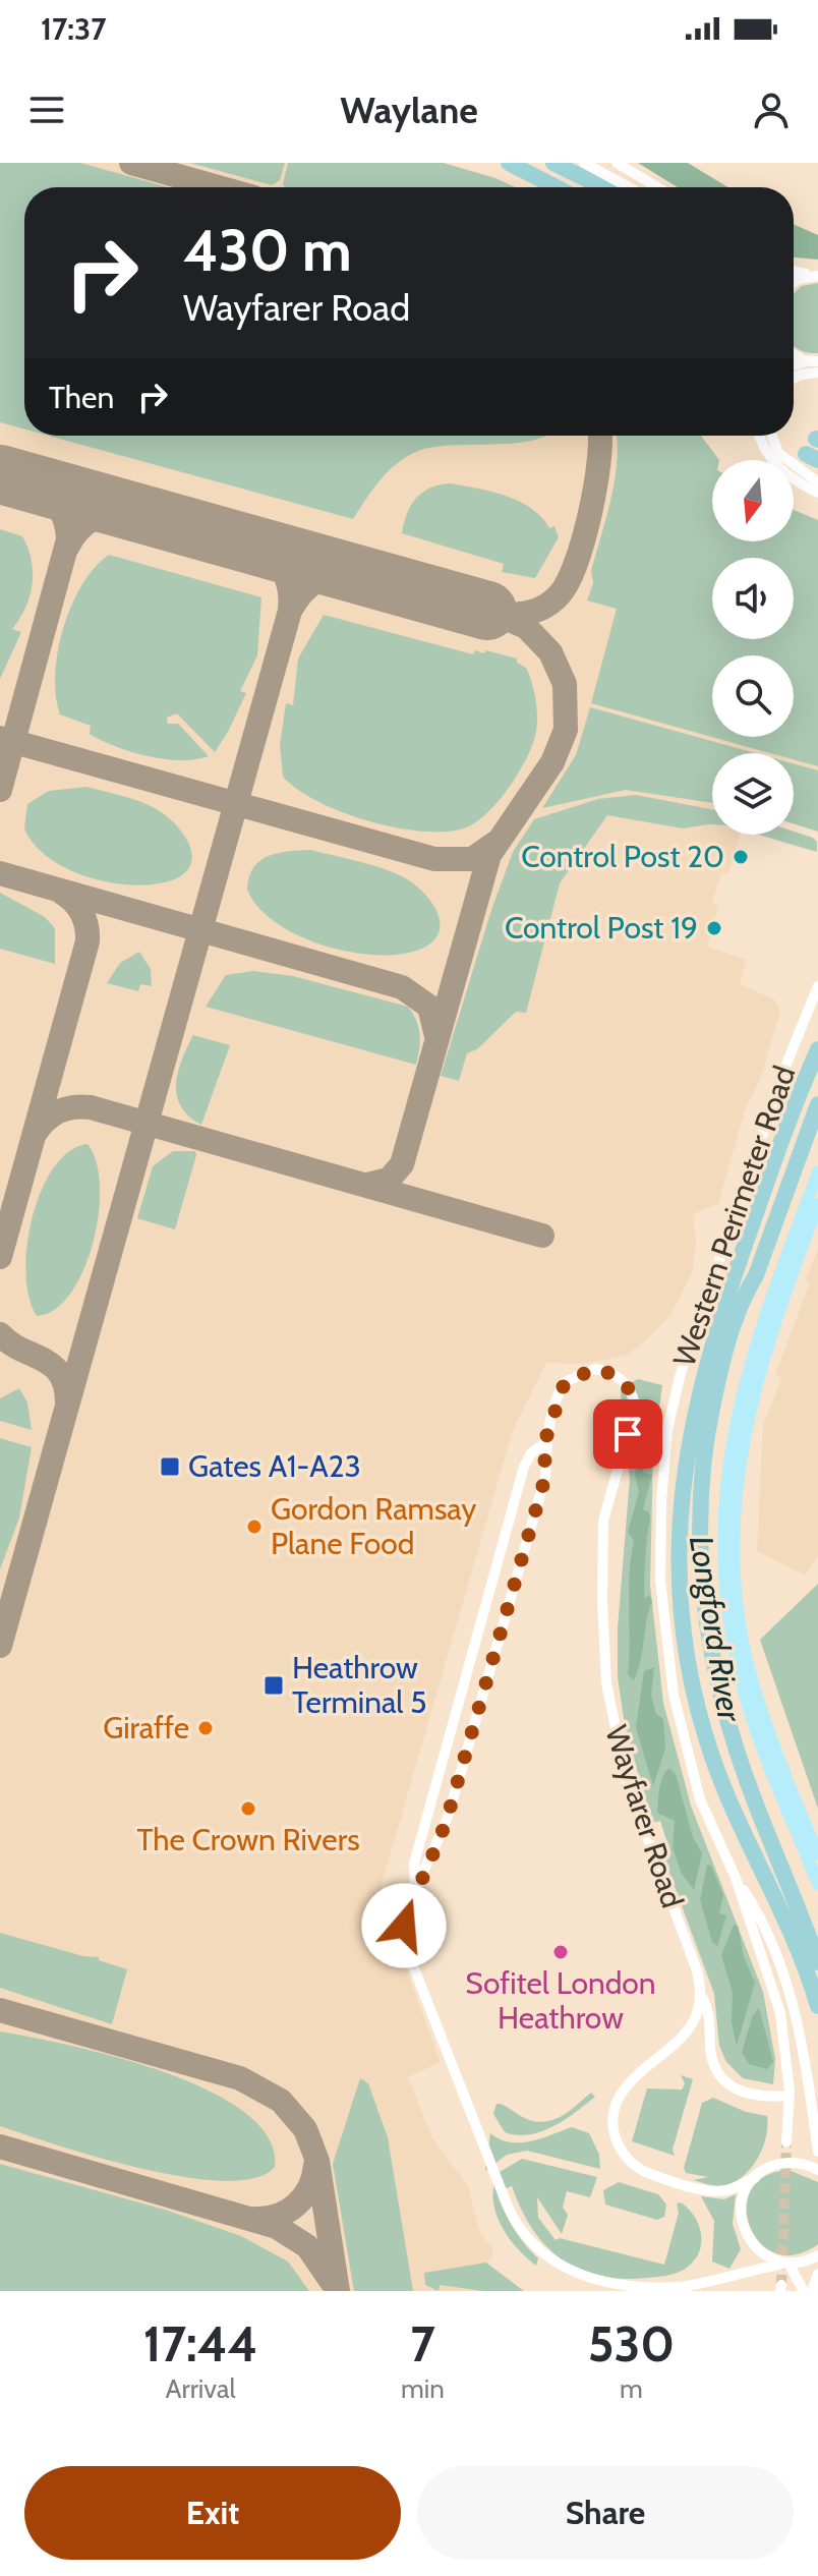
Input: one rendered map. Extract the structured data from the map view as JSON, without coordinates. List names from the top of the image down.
{
  "streets": {
    "street": ["Western Perimeter Road", "Wayfarer Road"]
  },
  "crossings": [
    ["Western Perimeter Road", "Wayfarer Road"]
  ],
  "water": ["Longford River"],
  "places": {
    "other": [
      "Control Post 20",
      "Control Post 19",
      "Gordon Ramsay Plane Food",
      "Giraffe",
      "The Crown Rivers",
      "Sofitel London Heathrow"
    ],
    "transit": ["Gates A1-A23", "Heathrow Terminal 5"]
  },
  "north": "bottom",
  "page": {
    "status": "17:37",
    "header": "Waylane",
    "turn": ["430 m", "Wayfarer Road"],
    "then": "Then",
    "eta": [
      "17:44",
      "Arrival",
      "7",
      "min",
      "530",
      "m"
    ],
    "buttons": ["Exit", "Share"]
  }
}
